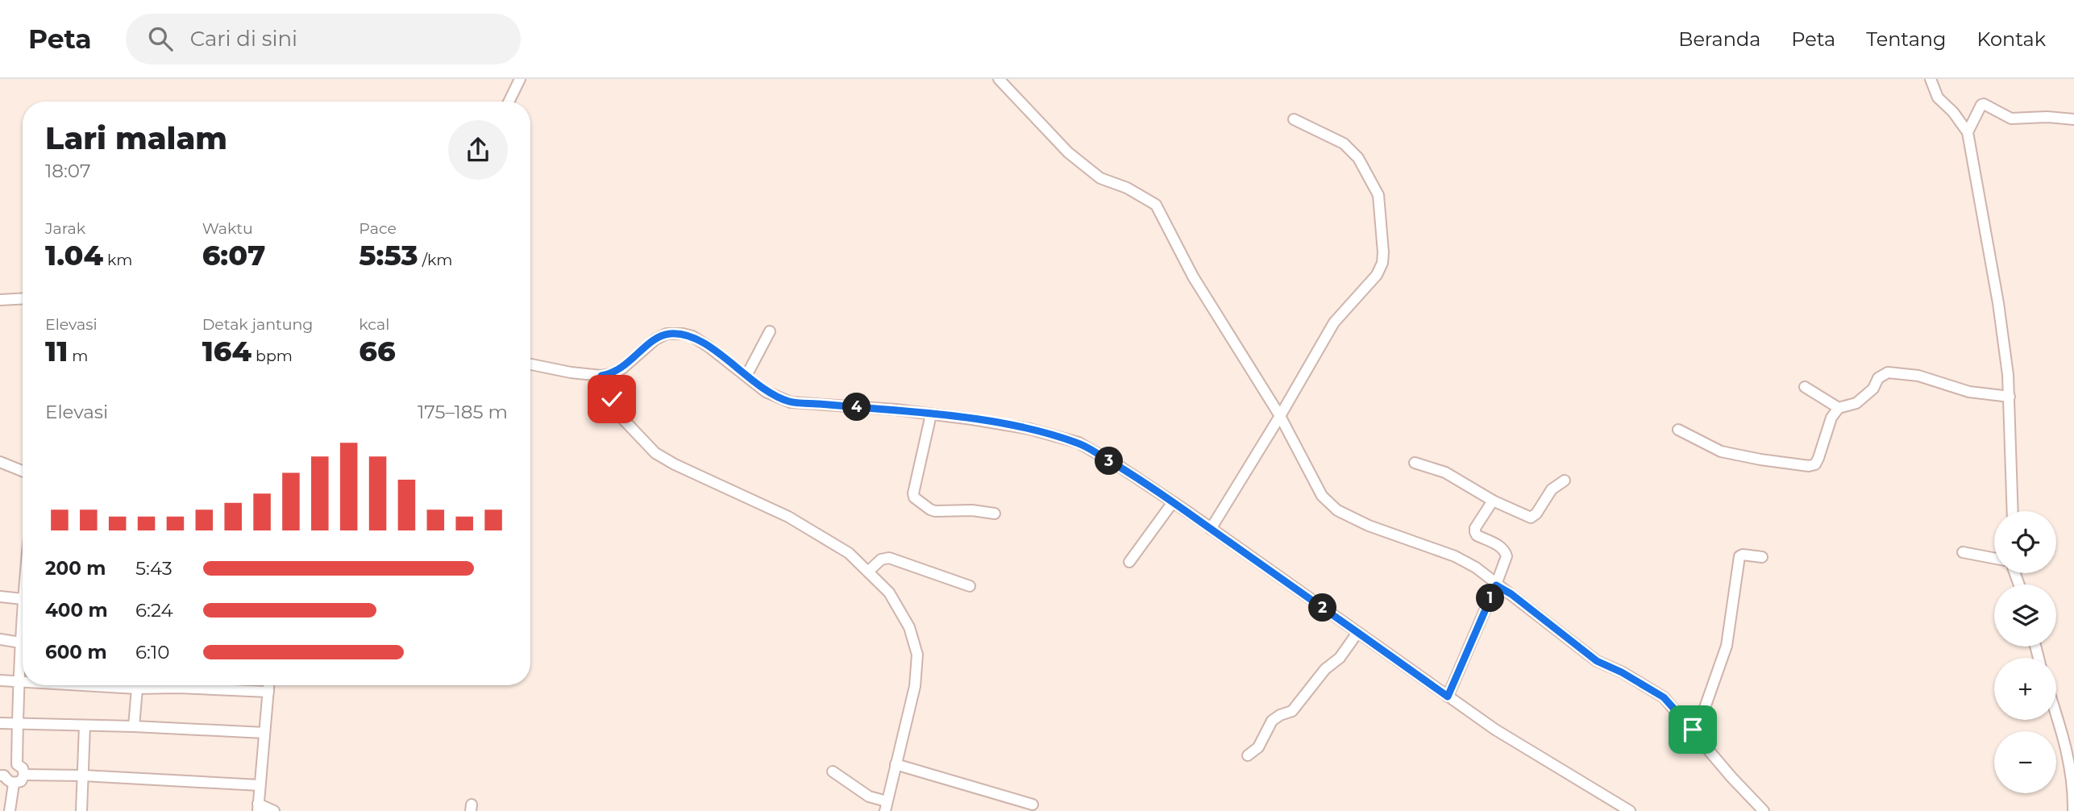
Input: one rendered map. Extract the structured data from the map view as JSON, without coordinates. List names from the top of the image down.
{
  "page": {
    "header": "Peta",
    "search": "Cari di sini",
    "nav": [
      "Beranda",
      "Peta",
      "Tentang",
      "Kontak"
    ],
    "heading": ["Lari malam", "18:07"],
    "stats": [
      ["Jarak", "1.04 km"],
      ["Waktu", "6:07"],
      ["Pace", "5:53 /km"],
      ["Elevasi", "11 m"],
      ["Detak jantung", "164 bpm"],
      ["kcal", "66"]
    ],
    "chart": ["Elevasi", "175–185 m"],
    "pins": [
      "4",
      "3",
      "1",
      "2"
    ],
    "map_buttons": ["+", "−"],
    "list": [
      {
        "name": "200 m",
        "note": "5:43"
      },
      {
        "name": "400 m",
        "note": "6:24"
      },
      {
        "name": "600 m",
        "note": "6:10"
      }
    ]
  }
}
